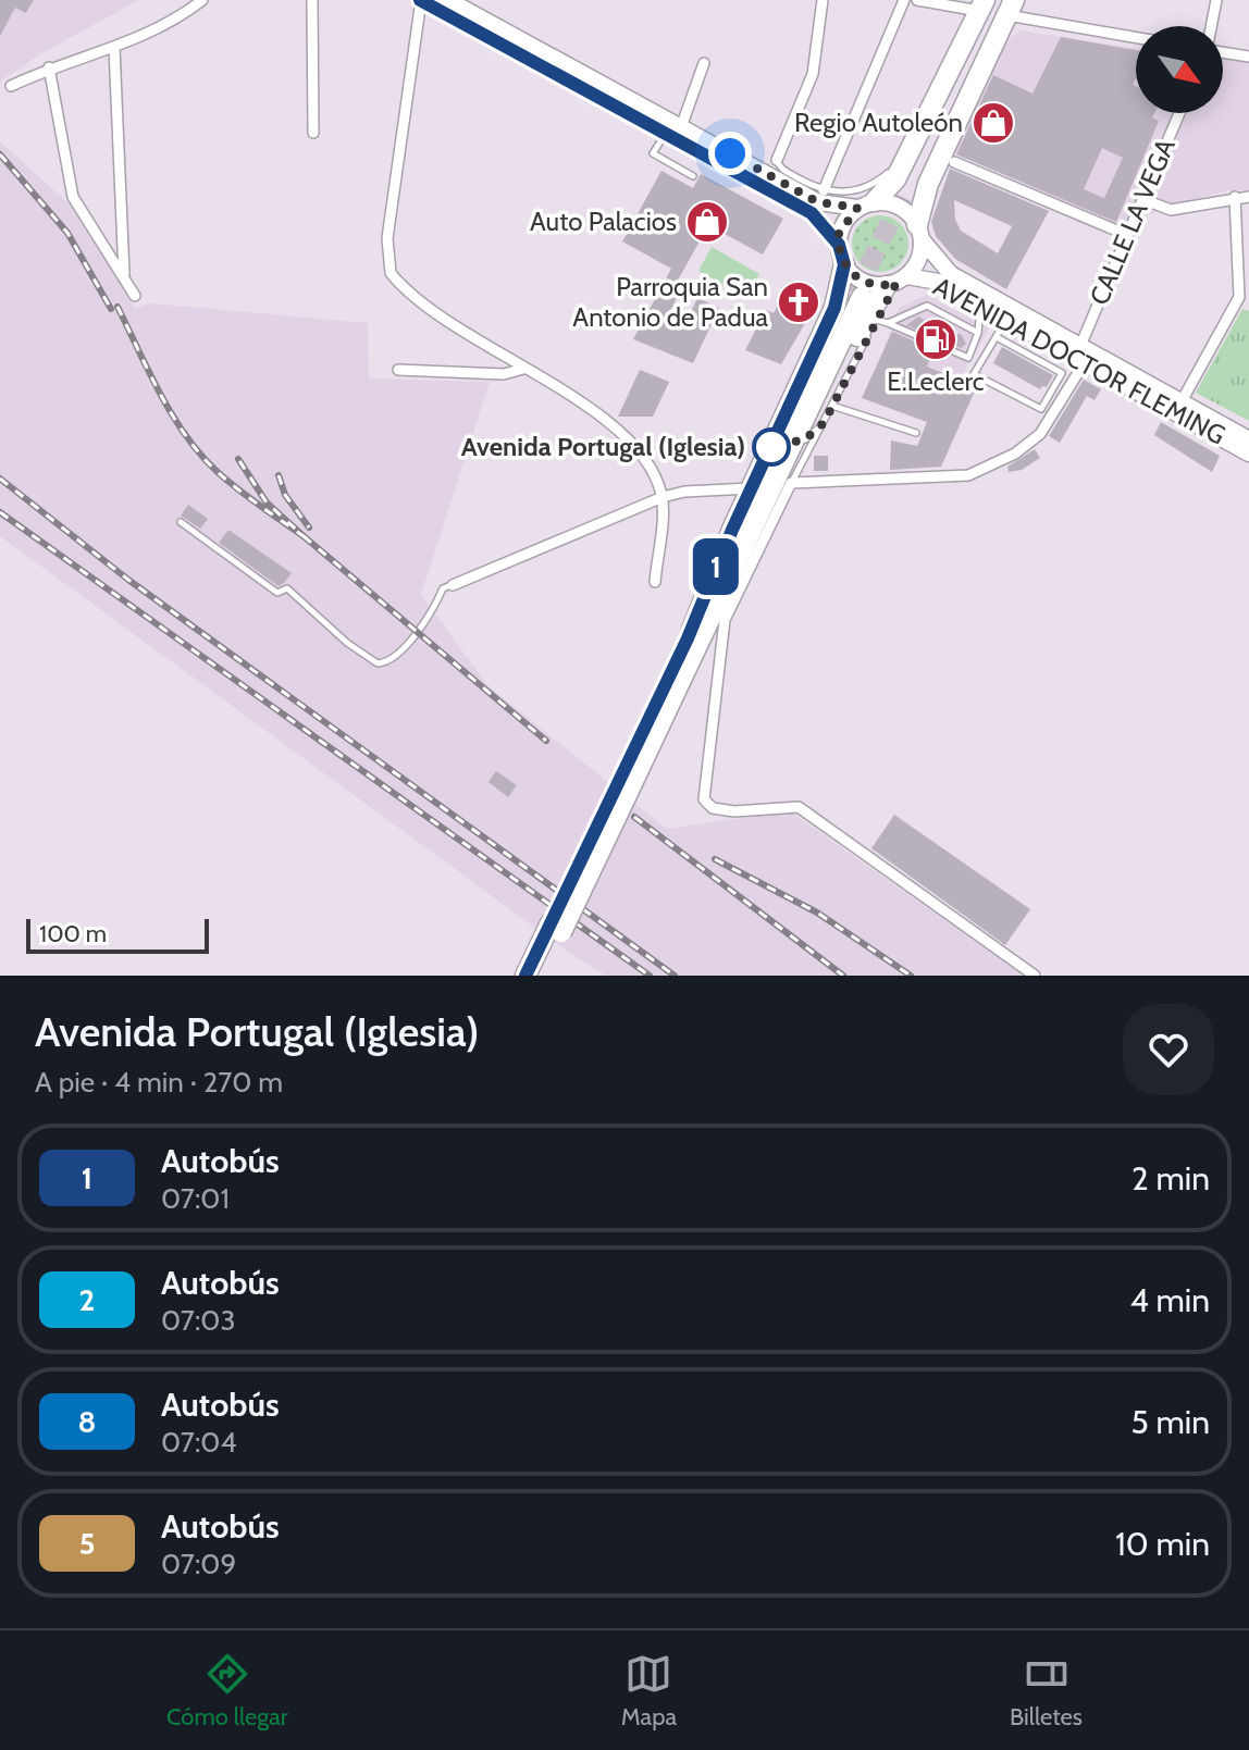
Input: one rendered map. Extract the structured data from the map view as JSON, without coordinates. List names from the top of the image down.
{
  "streets": {
    "main road": ["AVENIDA DOCTOR FLEMING"],
    "street": ["CALLE LA VEGA"]
  },
  "crossings": [
    ["CALLE LA VEGA", "AVENIDA DOCTOR FLEMING"]
  ],
  "places": {
    "shop": ["Regio Autoleón", "Auto Palacios"],
    "church": ["Parroquia San Antonio de Padua"],
    "fuel station": ["E.Leclerc"],
    "other": ["Avenida Portugal (Iglesia)"]
  },
  "lines": ["bus line 1"],
  "scale_bar": "100 m",
  "north": "bottom right",
  "page": {
    "on_map": "1",
    "scale": "100 m",
    "heading": ["Avenida Portugal (Iglesia)", "A pie · 4 min · 270 m"],
    "list": [
      {
        "mark": "1",
        "name": "Autobús",
        "note": "07:01",
        "value": "2 min"
      },
      {
        "mark": "2",
        "name": "Autobús",
        "note": "07:03",
        "value": "4 min"
      },
      {
        "mark": "8",
        "name": "Autobús",
        "note": "07:04",
        "value": "5 min"
      },
      {
        "mark": "5",
        "name": "Autobús",
        "note": "07:09",
        "value": "10 min"
      }
    ],
    "tabs": ["Cómo llegar", "Mapa", "Billetes"]
  }
}
